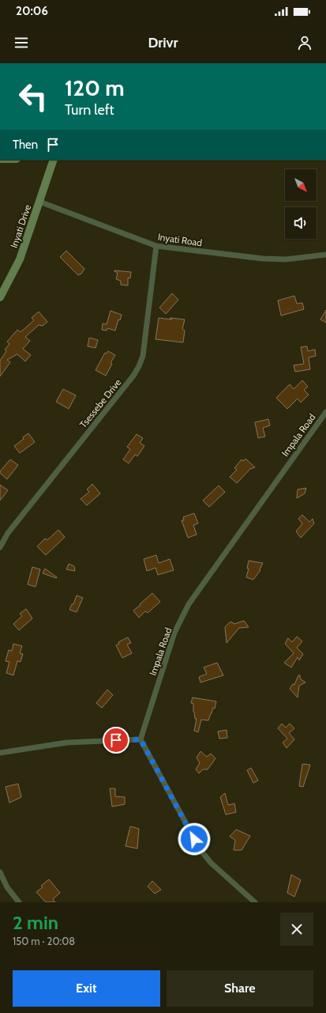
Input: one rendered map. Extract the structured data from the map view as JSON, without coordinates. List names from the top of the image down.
{
  "streets": {
    "street": [
      "Inyati Drive",
      "Inyati Road",
      "Tsessebe Drive",
      "Impala Road"
    ]
  },
  "crossings": [
    ["Inyati Drive", "Inyati Road"],
    ["Inyati Road", "Tsessebe Drive"]
  ],
  "north": "bottom right",
  "page": {
    "status": "20:06",
    "header": "Drivr",
    "turn": ["120 m", "Turn left"],
    "then": "Then",
    "heading": ["2 min", "150 m · 20:08"],
    "buttons": ["Exit", "Share"]
  }
}
